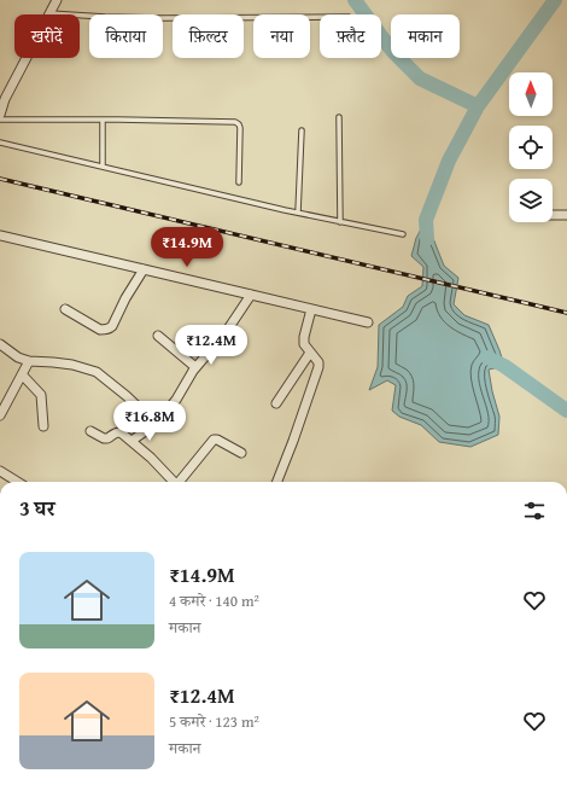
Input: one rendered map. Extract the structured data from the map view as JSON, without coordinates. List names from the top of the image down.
{
  "north": "top",
  "page": {
    "chip": [
      "खरीदें",
      "किराया",
      "फ़िल्टर",
      "नया",
      "फ़्लैट",
      "मकान"
    ],
    "price": ["₹14.9M", "₹12.4M", "₹16.8M"],
    "heading": "3 घर",
    "list": [
      {
        "name": "₹14.9M",
        "note": "4 कमरे · 140 m² · मकान"
      },
      {
        "name": "₹12.4M",
        "note": "5 कमरे · 123 m² · मकान"
      }
    ]
  }
}
